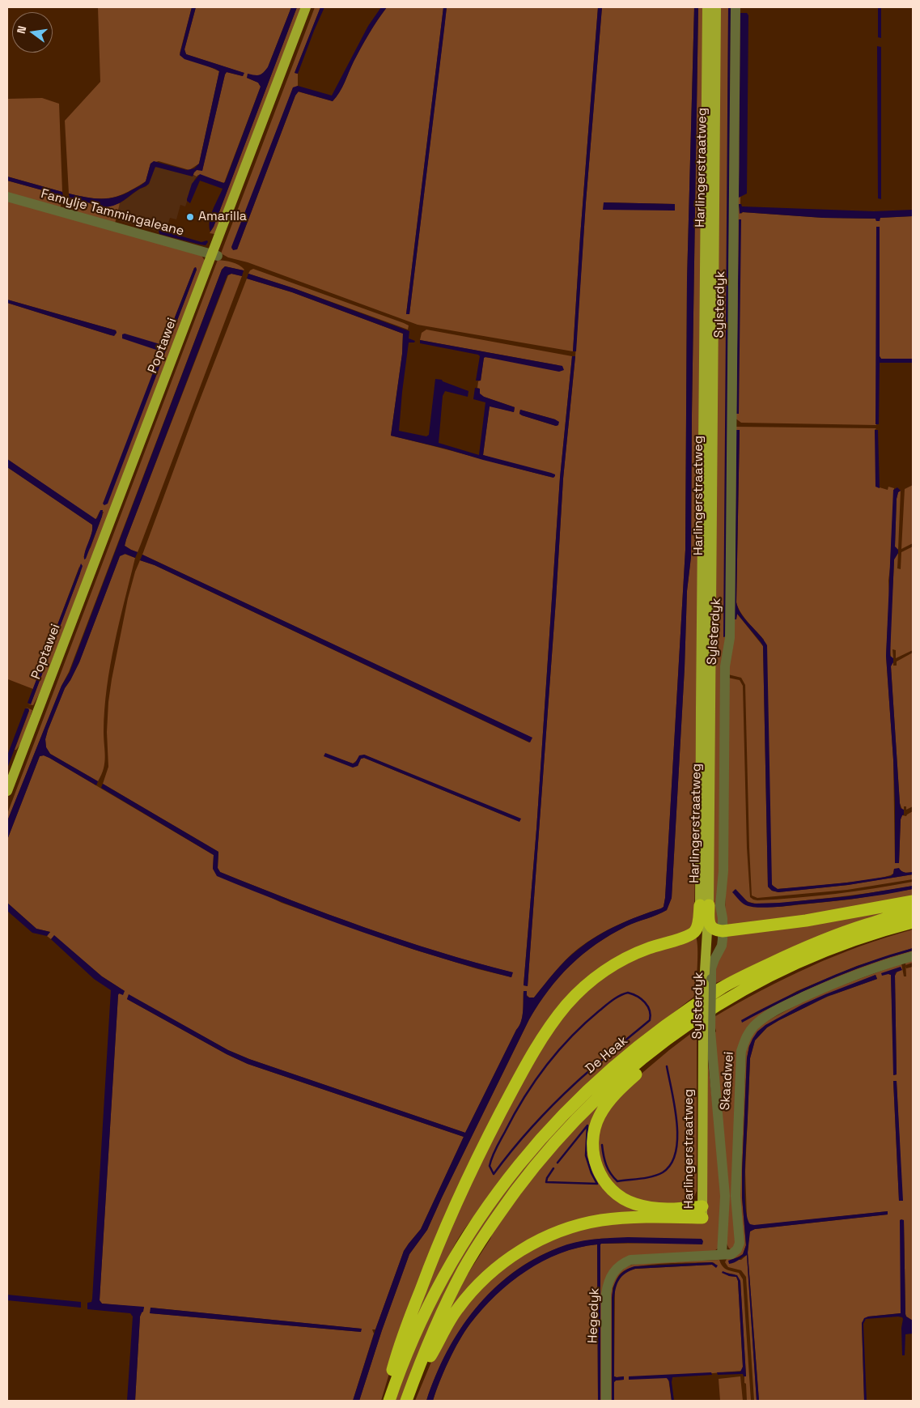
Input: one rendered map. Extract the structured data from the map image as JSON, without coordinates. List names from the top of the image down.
{
  "streets": {
    "highway": ["De Heak"],
    "main road": ["Harlingerstraatweg", "Poptawei"],
    "street": [
      "Famylje Tammingaleane",
      "Sylsterdyk",
      "Skaadwei",
      "Hegedyk"
    ]
  },
  "crossings": [
    ["Harlingerstraatweg", "Sylsterdyk"],
    ["Famylje Tammingaleane", "Poptawei"],
    ["Sylsterdyk", "Skaadwei"],
    ["Sylsterdyk", "Hegedyk"],
    ["Skaadwei", "Hegedyk"]
  ],
  "places": ["Amarilla"],
  "north": "left"
}
